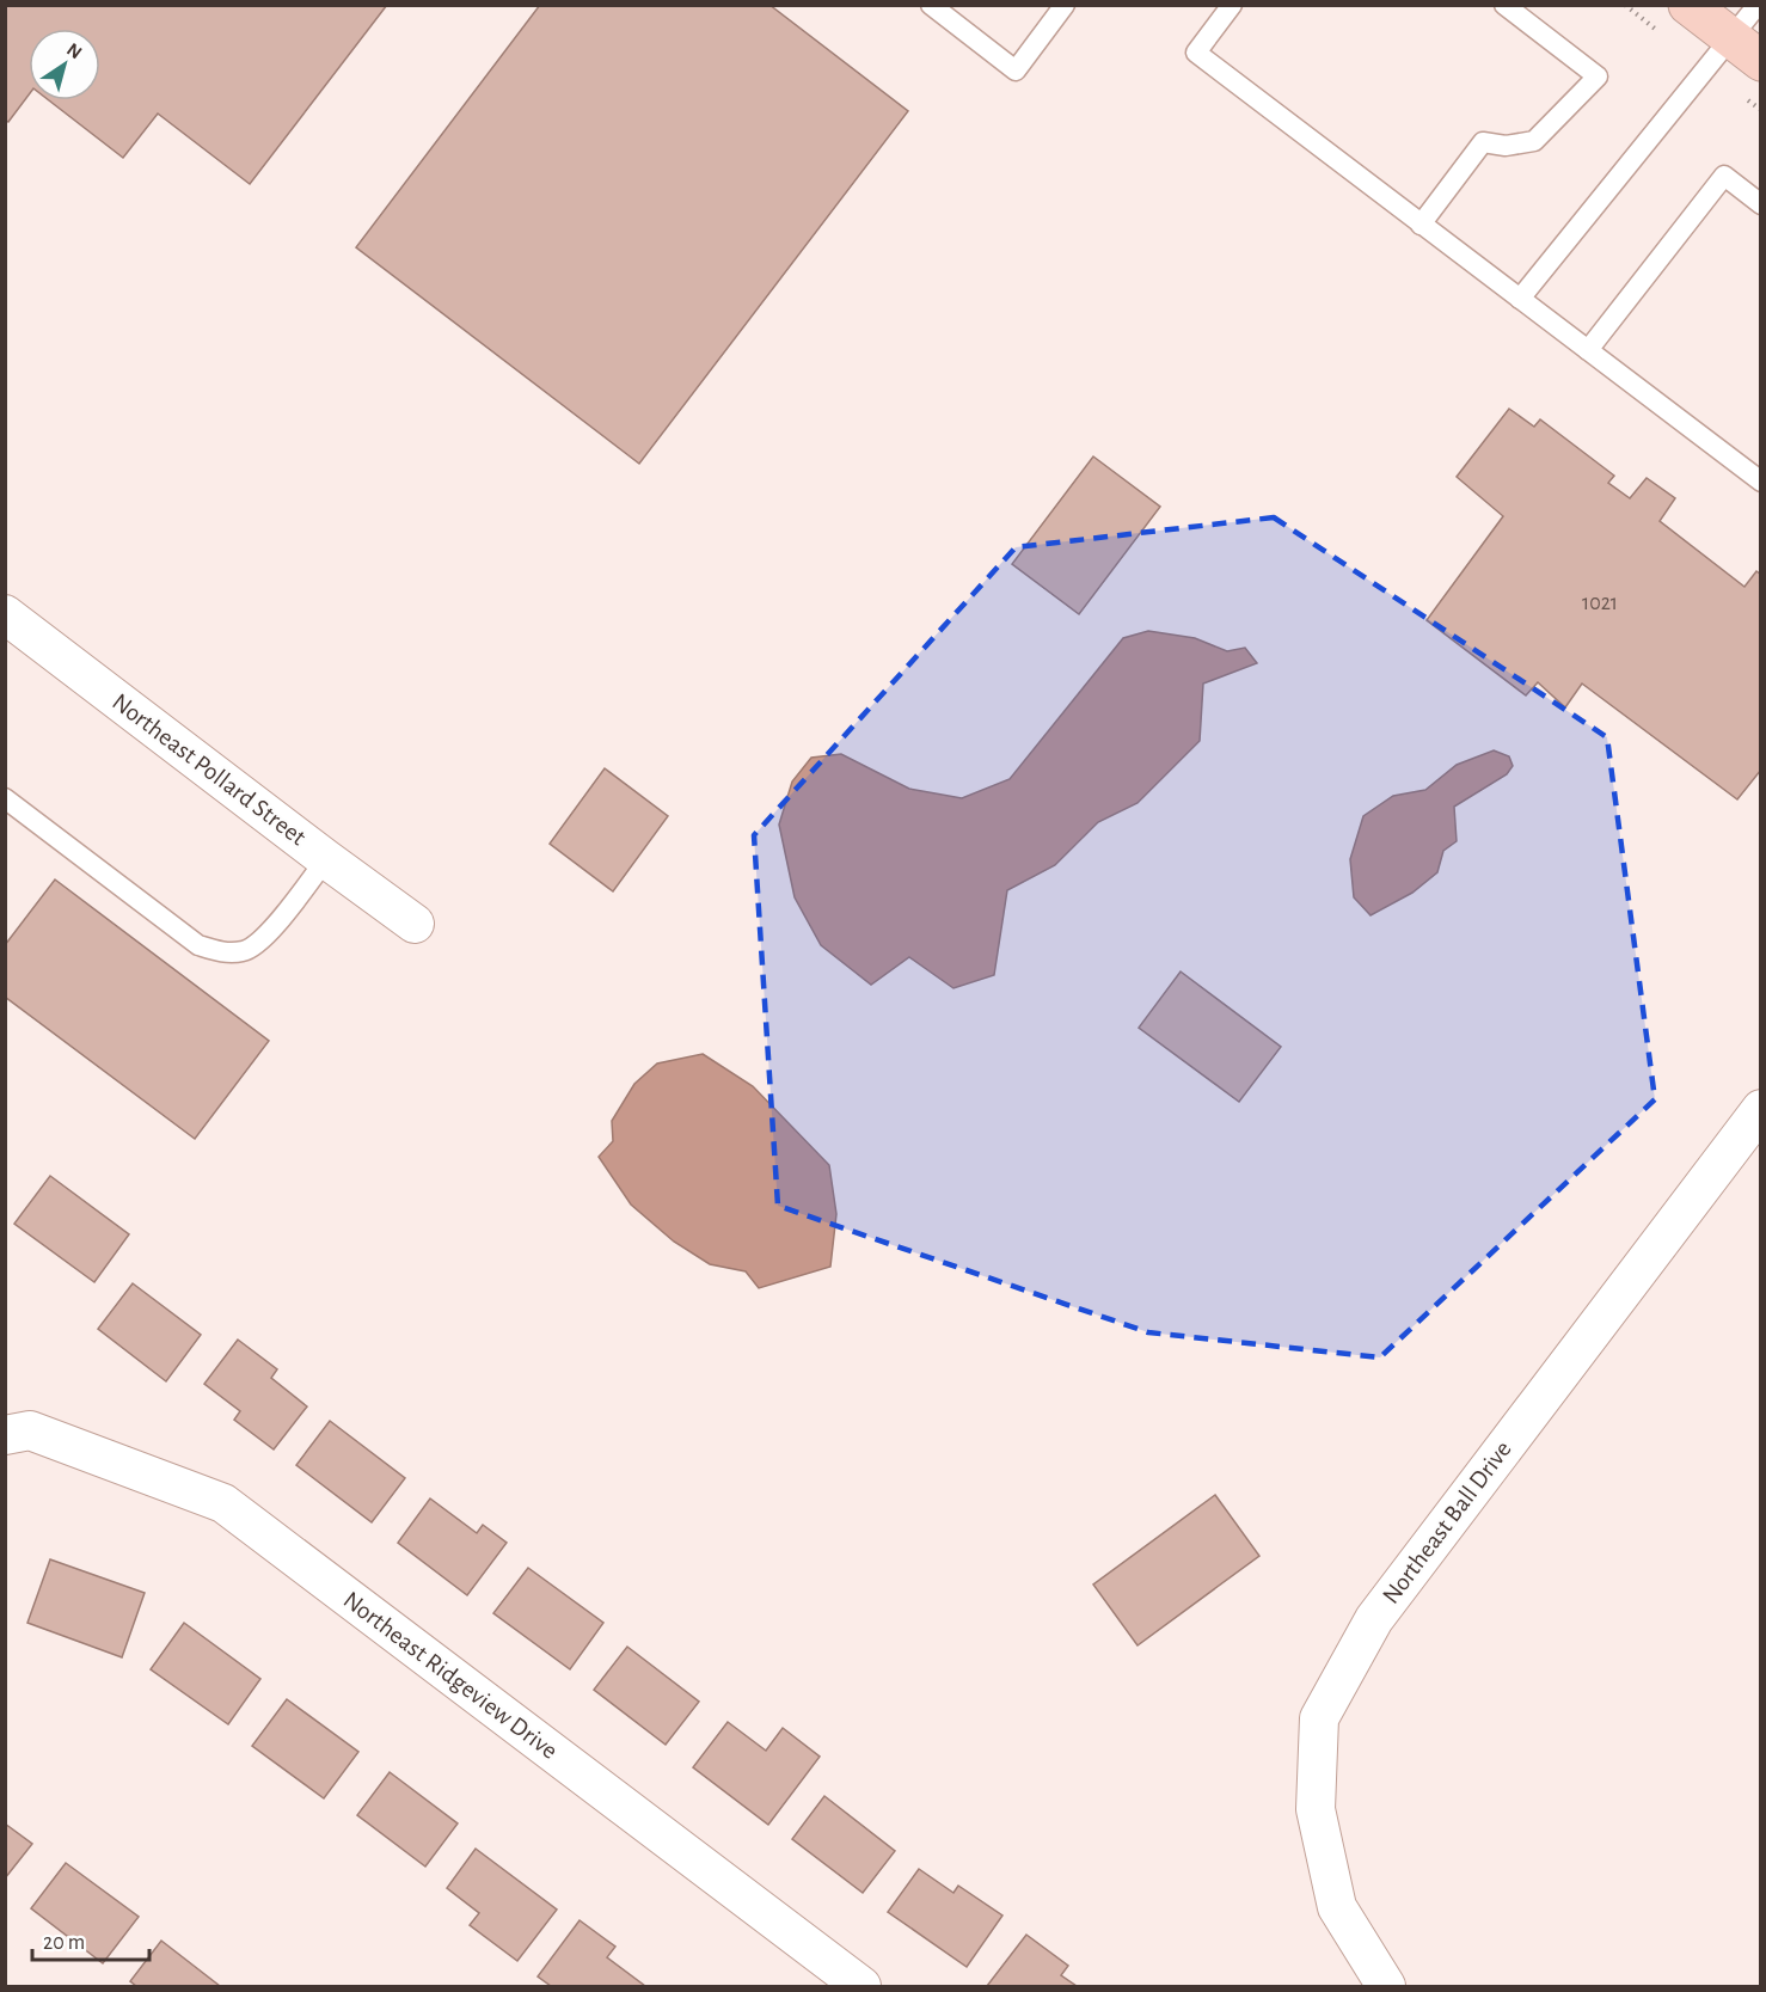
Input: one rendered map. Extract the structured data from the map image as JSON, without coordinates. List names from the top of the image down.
{
  "streets": {
    "street": ["Northeast Pollard Street", "Northeast Ball Drive", "Northeast Ridgeview Drive"]
  },
  "house_numbers": ["1021"],
  "scale_bar": "20 m",
  "north": "top right"
}
